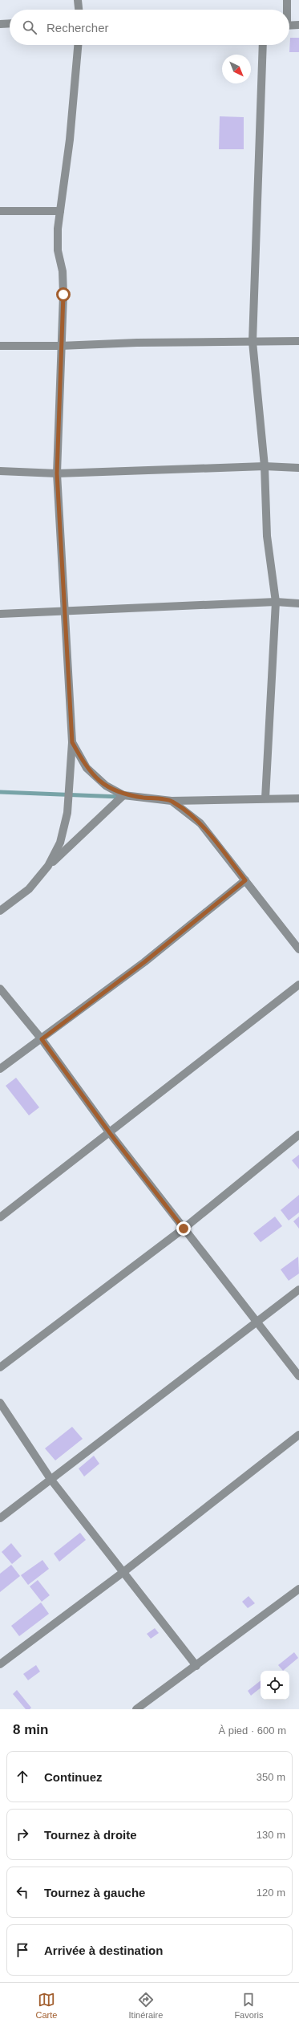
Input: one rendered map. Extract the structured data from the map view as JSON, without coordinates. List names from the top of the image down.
{
  "north": "bottom right",
  "page": {
    "search": "Rechercher",
    "heading": ["8 min", "À pied · 600 m"],
    "list": [
      ["Continuez", "350 m"],
      ["Tournez à droite", "130 m"],
      ["Tournez à gauche", "120 m"],
      "Arrivée à destination"
    ],
    "nav": ["Carte", "Itinéraire", "Favoris"]
  }
}
